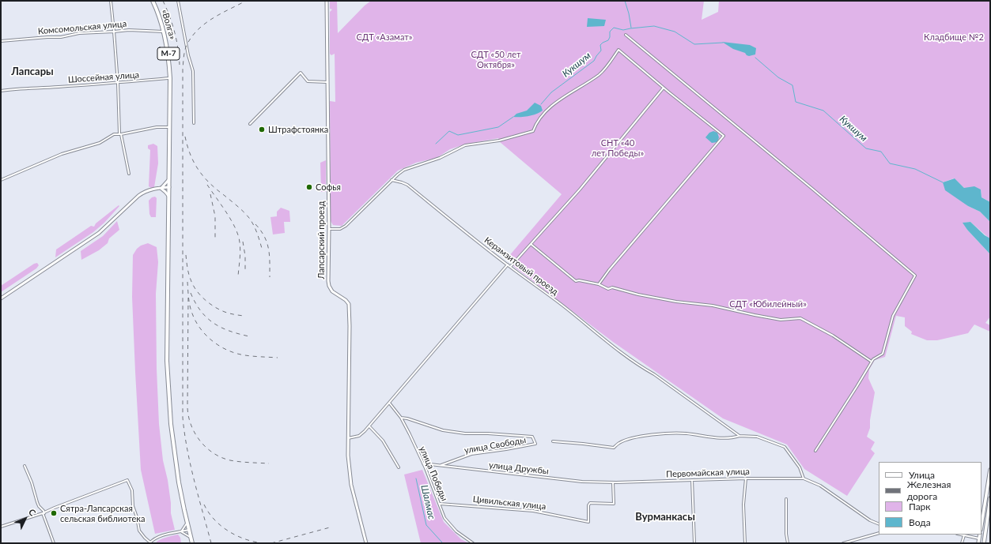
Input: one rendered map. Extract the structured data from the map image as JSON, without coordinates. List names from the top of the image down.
{
  "streets": {
    "highway": ["«Волга»", "М-7"],
    "street": [
      "Комсомольская улица",
      "Шоссейная улица",
      "Лапсарский проезд",
      "Керамзитовый проезд",
      "улица Свободы",
      "улица Дружбы",
      "Первомайская улица",
      "улица Победы",
      "Цивильская улица"
    ]
  },
  "crossings": [
    ["«Волга»", "Комсомольская улица"],
    ["«Волга»", "Шоссейная улица"],
    ["улица Свободы", "улица Дружбы"],
    ["улица Свободы", "улица Победы"],
    ["улица Дружбы", "Первомайская улица"],
    ["улица Дружбы", "улица Победы"],
    ["улица Дружбы", "Цивильская улица"],
    ["Первомайская улица", "Цивильская улица"],
    ["улица Победы", "Цивильская улица"]
  ],
  "districts": ["Лапсары", "Вурманкасы"],
  "water": ["Кукшум", "Шалмас"],
  "parks": [
    "СДТ «Азамат»",
    "Кладбище №2",
    "СДТ «50 лет Октября»",
    "СНТ «40 лет Победы»",
    "СДТ «Юбилейный»"
  ],
  "places": ["Штрафстоянка", "Софья", "Сятра-Лапсарская сельская библиотека"],
  "legend": [
    "Улица",
    "Железная дорога",
    "Парк",
    "Вода"
  ],
  "north": "top right"
}
